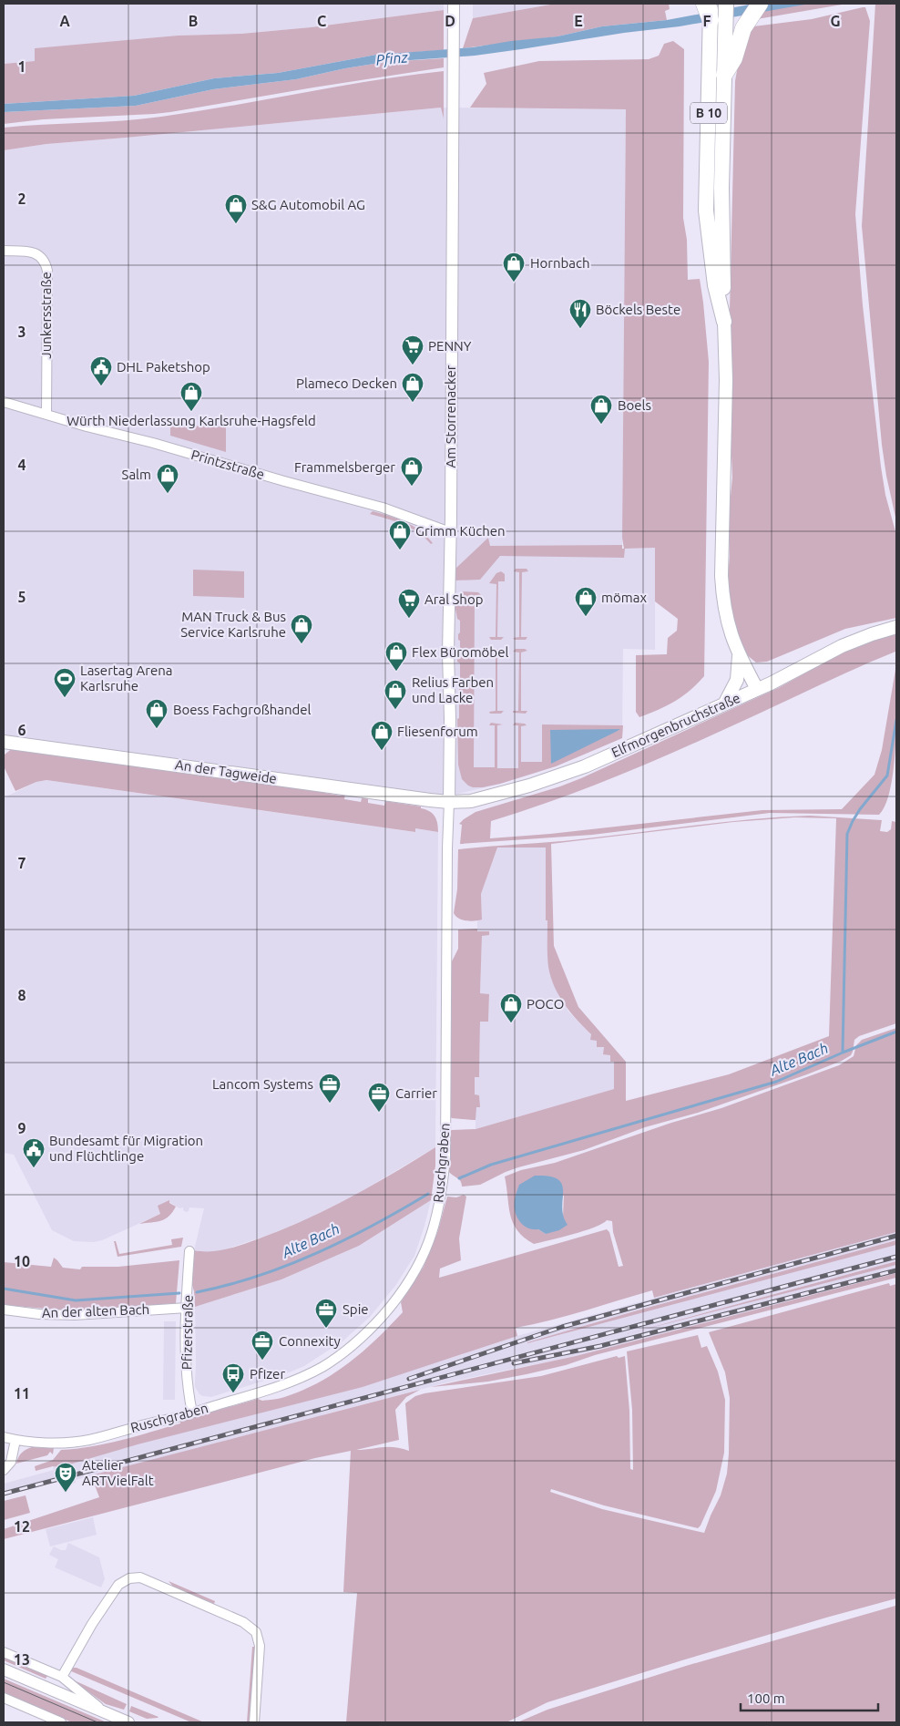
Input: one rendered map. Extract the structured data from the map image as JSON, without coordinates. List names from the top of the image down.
{
  "streets": {
    "highway": ["B 10"],
    "main road": ["Elfmorgenbruchstraße", "An der Tagweide"],
    "street": [
      "Junkersstraße",
      "Am Storrenacker",
      "Printzstraße",
      "Ruschgraben",
      "An der alten Bach",
      "Pfizerstraße"
    ]
  },
  "crossings": [
    ["Junkersstraße", "Printzstraße"],
    ["Am Storrenacker", "Printzstraße"],
    ["Am Storrenacker", "Elfmorgenbruchstraße"],
    ["Am Storrenacker", "An der Tagweide"],
    ["Am Storrenacker", "Ruschgraben"],
    ["Elfmorgenbruchstraße", "An der Tagweide"],
    ["Elfmorgenbruchstraße", "Ruschgraben"],
    ["An der Tagweide", "Ruschgraben"],
    ["Ruschgraben", "Pfizerstraße"],
    ["An der alten Bach", "Pfizerstraße"]
  ],
  "water": ["Pfinz", "Alte Bach"],
  "places": {
    "shop": [
      "S&G Automobil AG",
      "Hornbach",
      "Plameco Decken",
      "Würth Niederlassung Karlsruhe-Hagsfeld",
      "Boels",
      "Frammelsberger",
      "Salm",
      "Grimm Küchen",
      "mömax",
      "MAN Truck & Bus Service Karlsruhe",
      "Flex Büromöbel",
      "Relius Farben und Lacke",
      "Boess Fachgroßhandel",
      "Fliesenforum",
      "POCO"
    ],
    "restaurant": ["Böckels Beste"],
    "supermarket": ["PENNY", "Aral Shop"],
    "public building": ["DHL Paketshop", "Bundesamt für Migration und Flüchtlinge"],
    "sports": ["Lasertag Arena Karlsruhe"],
    "office": [
      "Lancom Systems",
      "Carrier",
      "Spie",
      "Connexity"
    ],
    "bus stop": ["Pfizer"],
    "theatre": ["Atelier ARTVielFalt"]
  },
  "scale_bar": "100 m",
  "grid": {
    "columns": [
      "A",
      "B",
      "C",
      "D",
      "E",
      "F",
      "G"
    ],
    "rows": [
      "1",
      "2",
      "3",
      "4",
      "5",
      "6",
      "7",
      "8",
      "9",
      "10",
      "11",
      "12",
      "13"
    ]
  }
}
